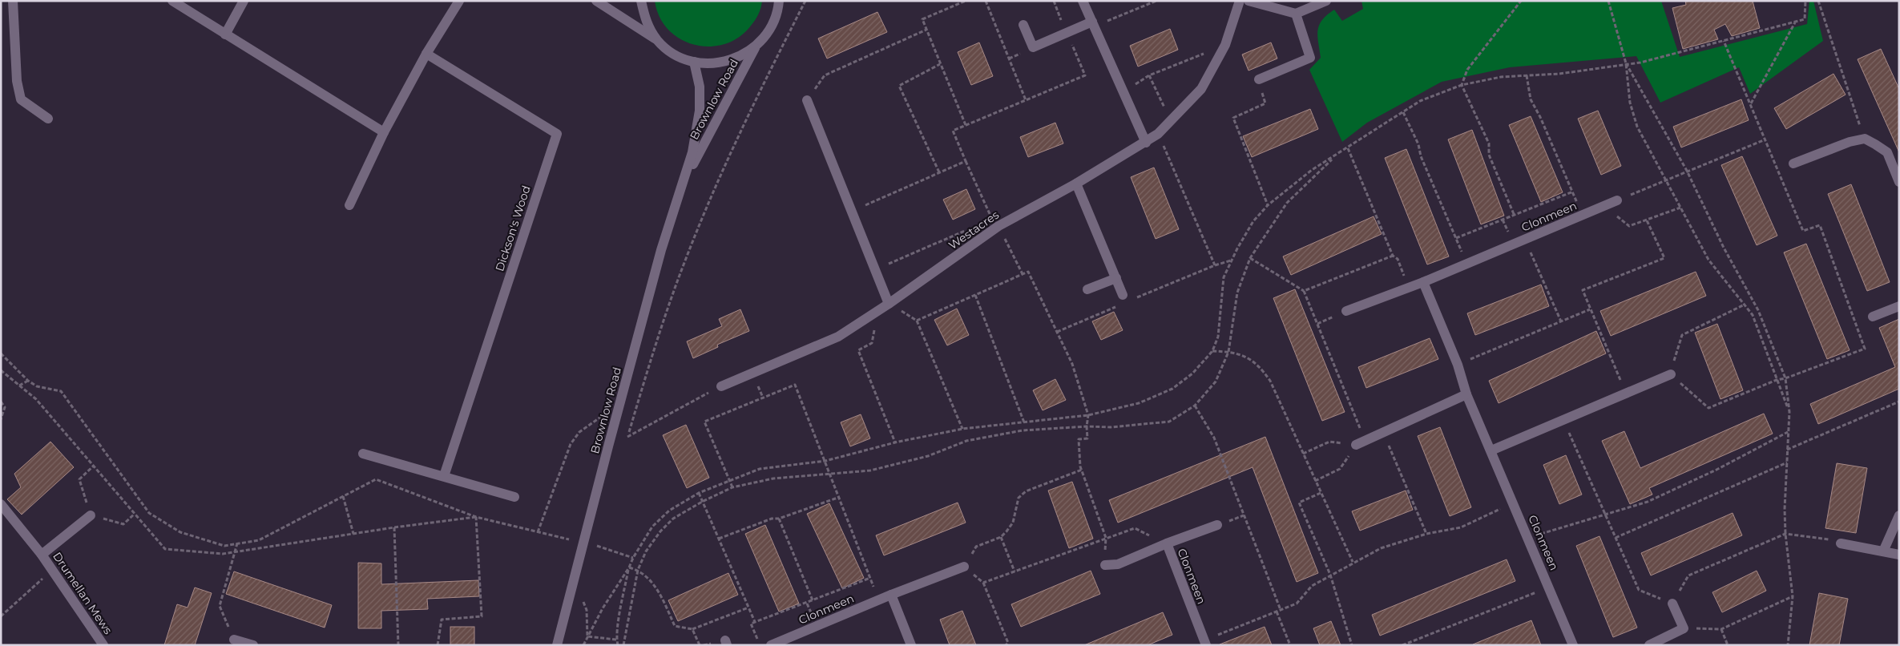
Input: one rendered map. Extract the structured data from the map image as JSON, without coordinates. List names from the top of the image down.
{
  "streets": {
    "street": [
      "Brownlow Road",
      "Clonmeen",
      "Dickson's Wood",
      "Westacres",
      "Drumellan Mews"
    ]
  }
}
